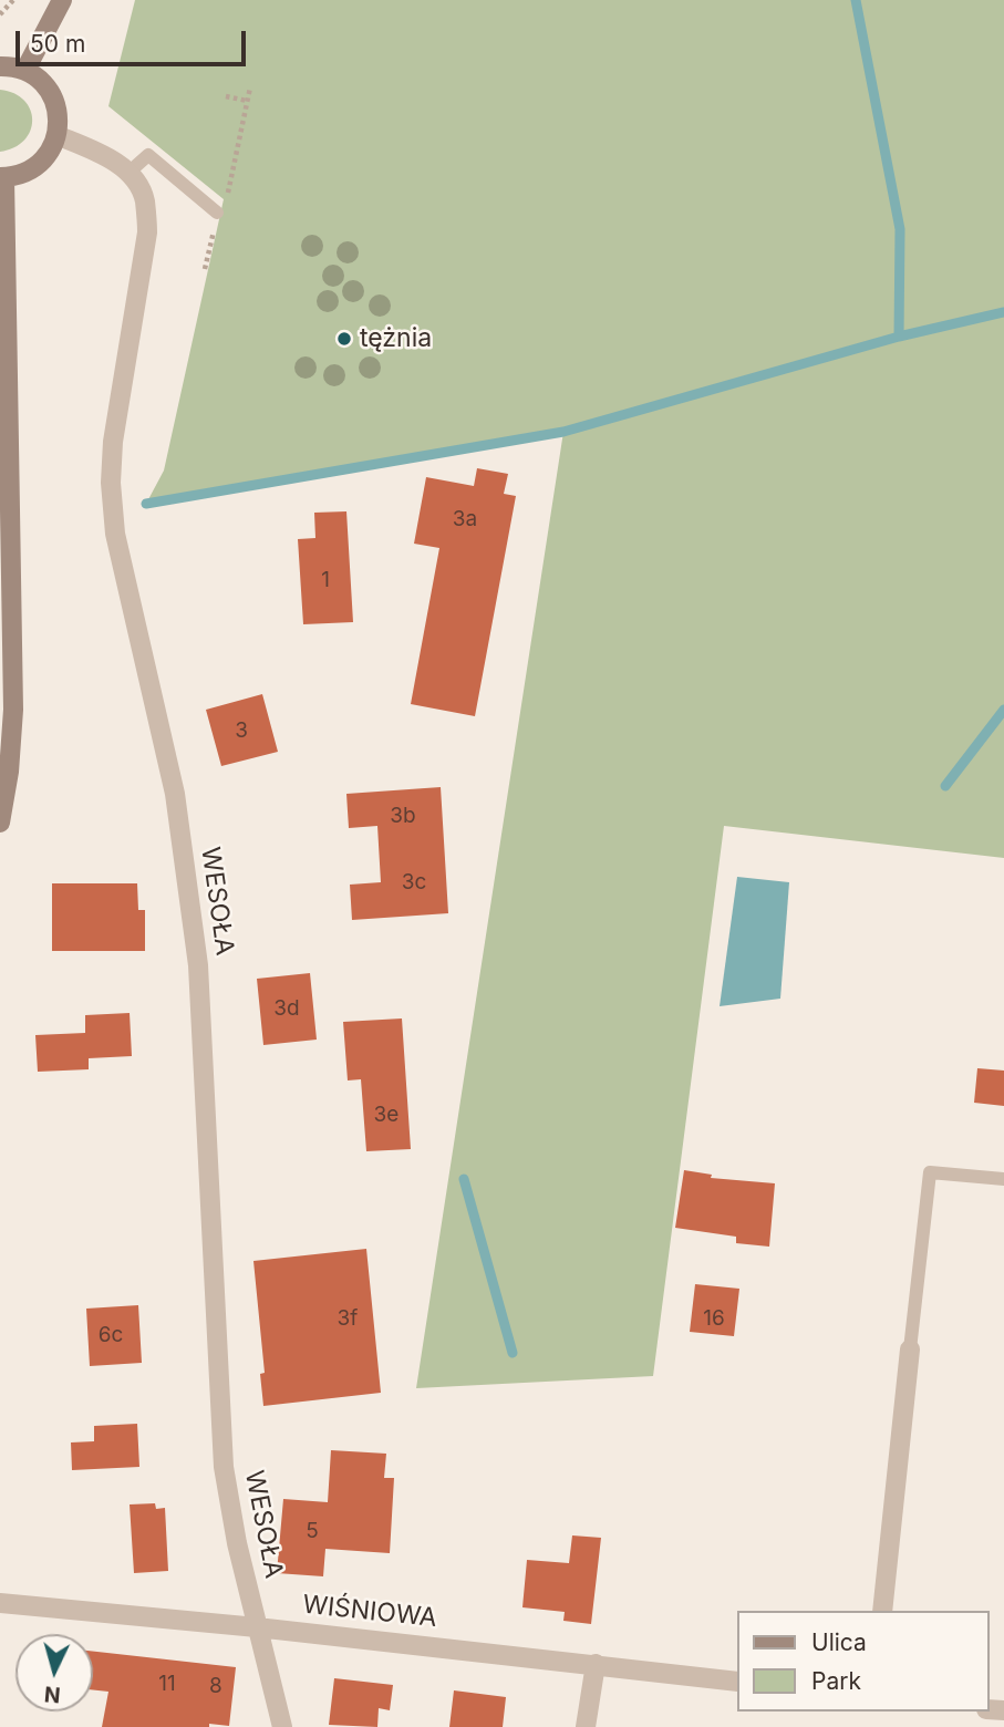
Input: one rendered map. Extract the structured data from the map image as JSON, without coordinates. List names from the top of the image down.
{
  "streets": {
    "street": ["WESOŁA", "WIŚNIOWA"]
  },
  "crossings": [
    ["WESOŁA", "WIŚNIOWA"]
  ],
  "places": ["tężnia"],
  "house_numbers": [
    "3a",
    "1",
    "3",
    "3b",
    "3c",
    "3d",
    "3e",
    "3f",
    "16",
    "6c",
    "5",
    "11",
    "8"
  ],
  "legend": ["Ulica", "Park"],
  "scale_bar": "50 m",
  "north": "bottom"
}
